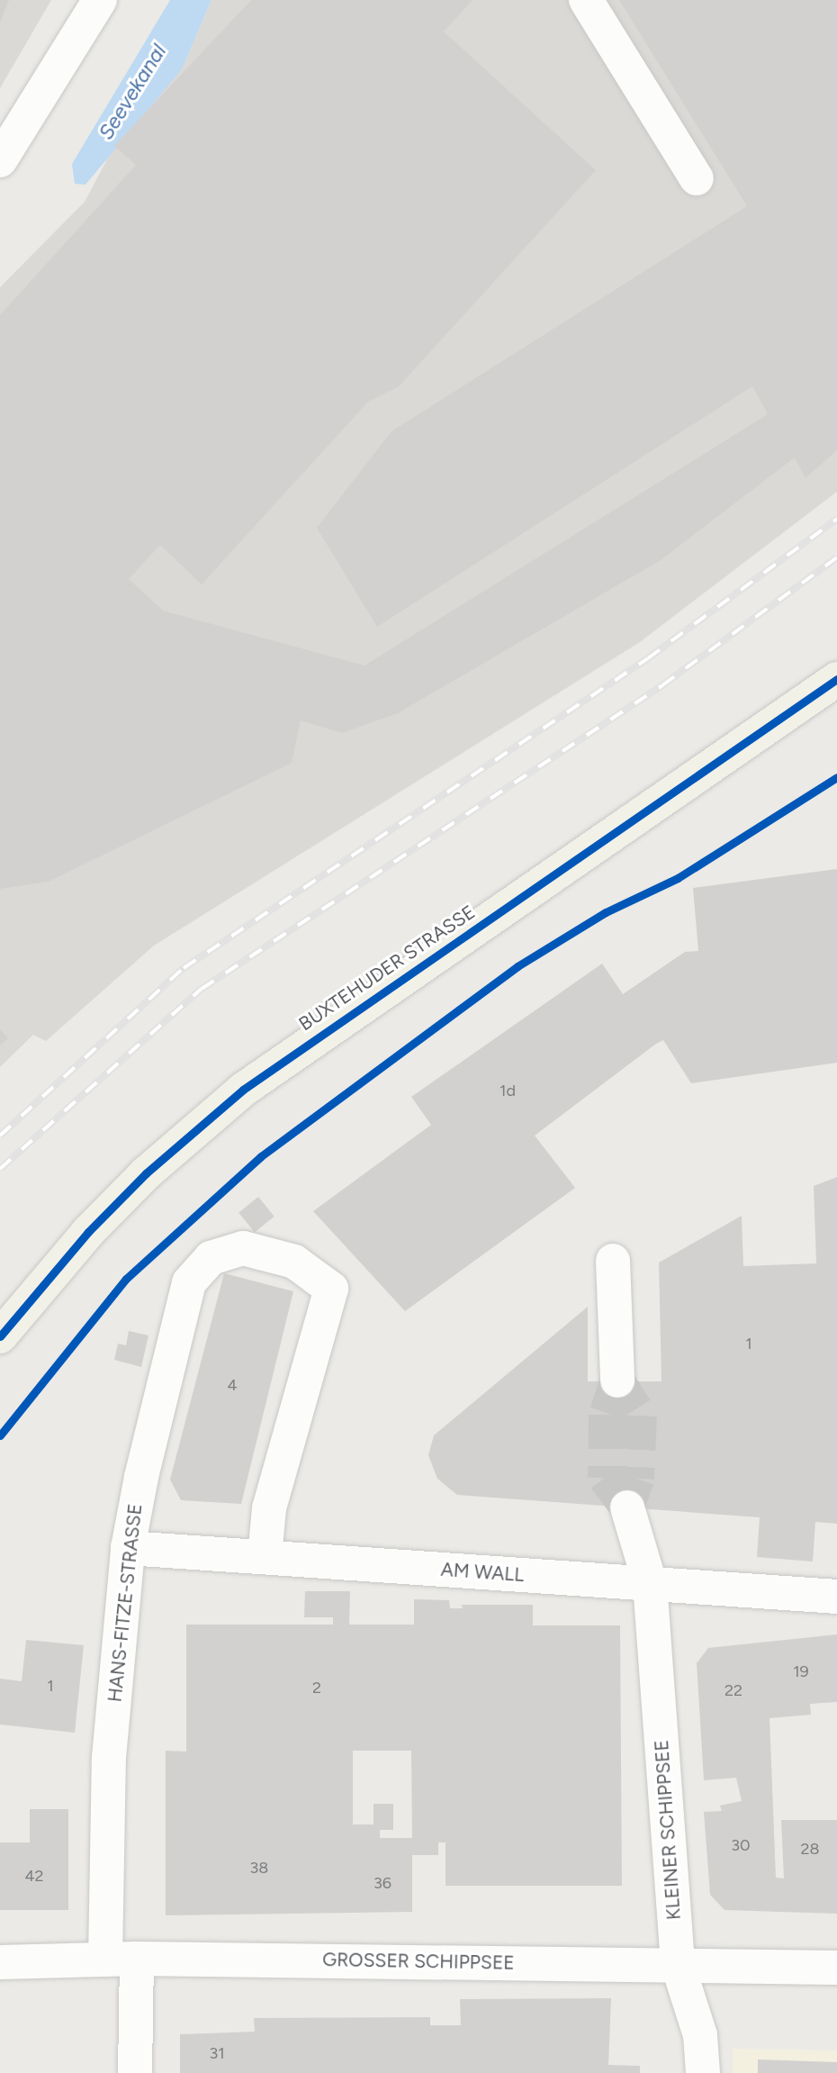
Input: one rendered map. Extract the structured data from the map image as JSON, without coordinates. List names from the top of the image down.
{
  "streets": {
    "main road": ["BUXTEHUDER STRASSE"],
    "street": [
      "AM WALL",
      "HANS-FITZE-STRASSE",
      "KLEINER SCHIPPSEE",
      "GROSSER SCHIPPSEE"
    ]
  },
  "crossings": [
    ["AM WALL", "HANS-FITZE-STRASSE"],
    ["AM WALL", "KLEINER SCHIPPSEE"],
    ["HANS-FITZE-STRASSE", "GROSSER SCHIPPSEE"],
    ["KLEINER SCHIPPSEE", "GROSSER SCHIPPSEE"]
  ],
  "water": ["Seevekanal"],
  "house_numbers": [
    "1d",
    "1",
    "4",
    "19",
    "1",
    "2",
    "22",
    "30",
    "28",
    "38",
    "42",
    "36",
    "31"
  ]
}
